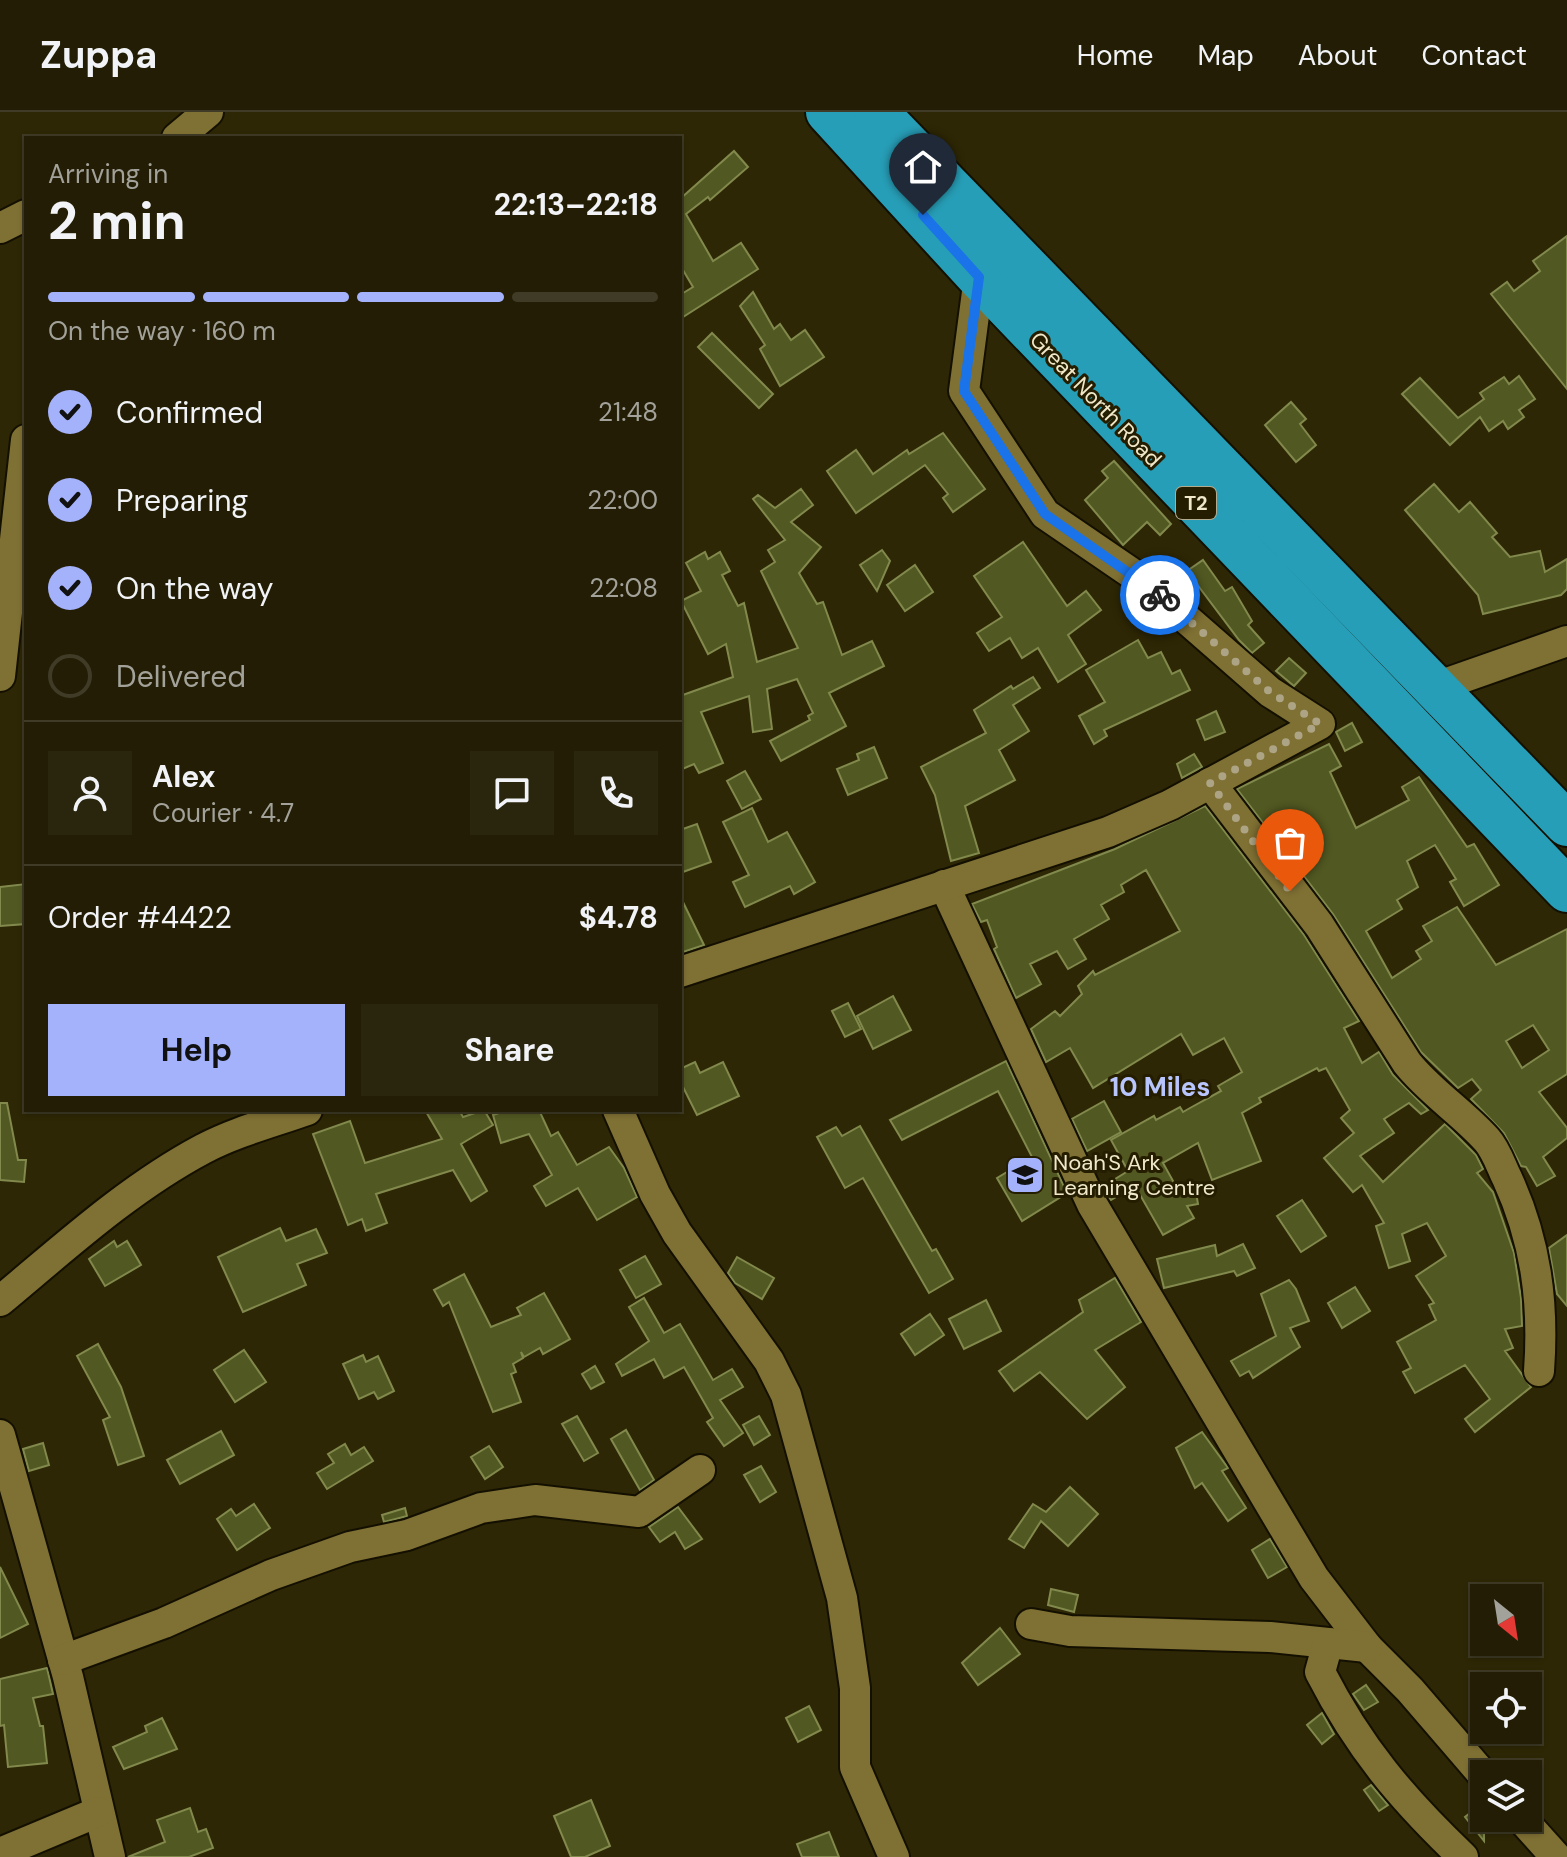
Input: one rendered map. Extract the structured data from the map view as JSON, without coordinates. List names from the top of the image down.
{
  "streets": {
    "highway": ["Great North Road", "T2"]
  },
  "districts": ["10 Miles"],
  "places": {
    "school or university": ["Noah'S Ark Learning Centre"]
  },
  "north": "bottom right",
  "page": {
    "header": "Zuppa",
    "nav": [
      "Home",
      "Map",
      "About",
      "Contact"
    ],
    "heading": ["2 min", "Arriving in", "22:13–22:18"],
    "panel": [
      "Alex",
      "Courier · 4.7",
      "Order #4422",
      "$4.78"
    ],
    "bar": "On the way · 160 m",
    "list": [
      ["Confirmed", "21:48"],
      ["Preparing", "22:00"],
      ["On the way", "22:08"],
      "Delivered"
    ],
    "buttons": ["Help", "Share"]
  }
}
